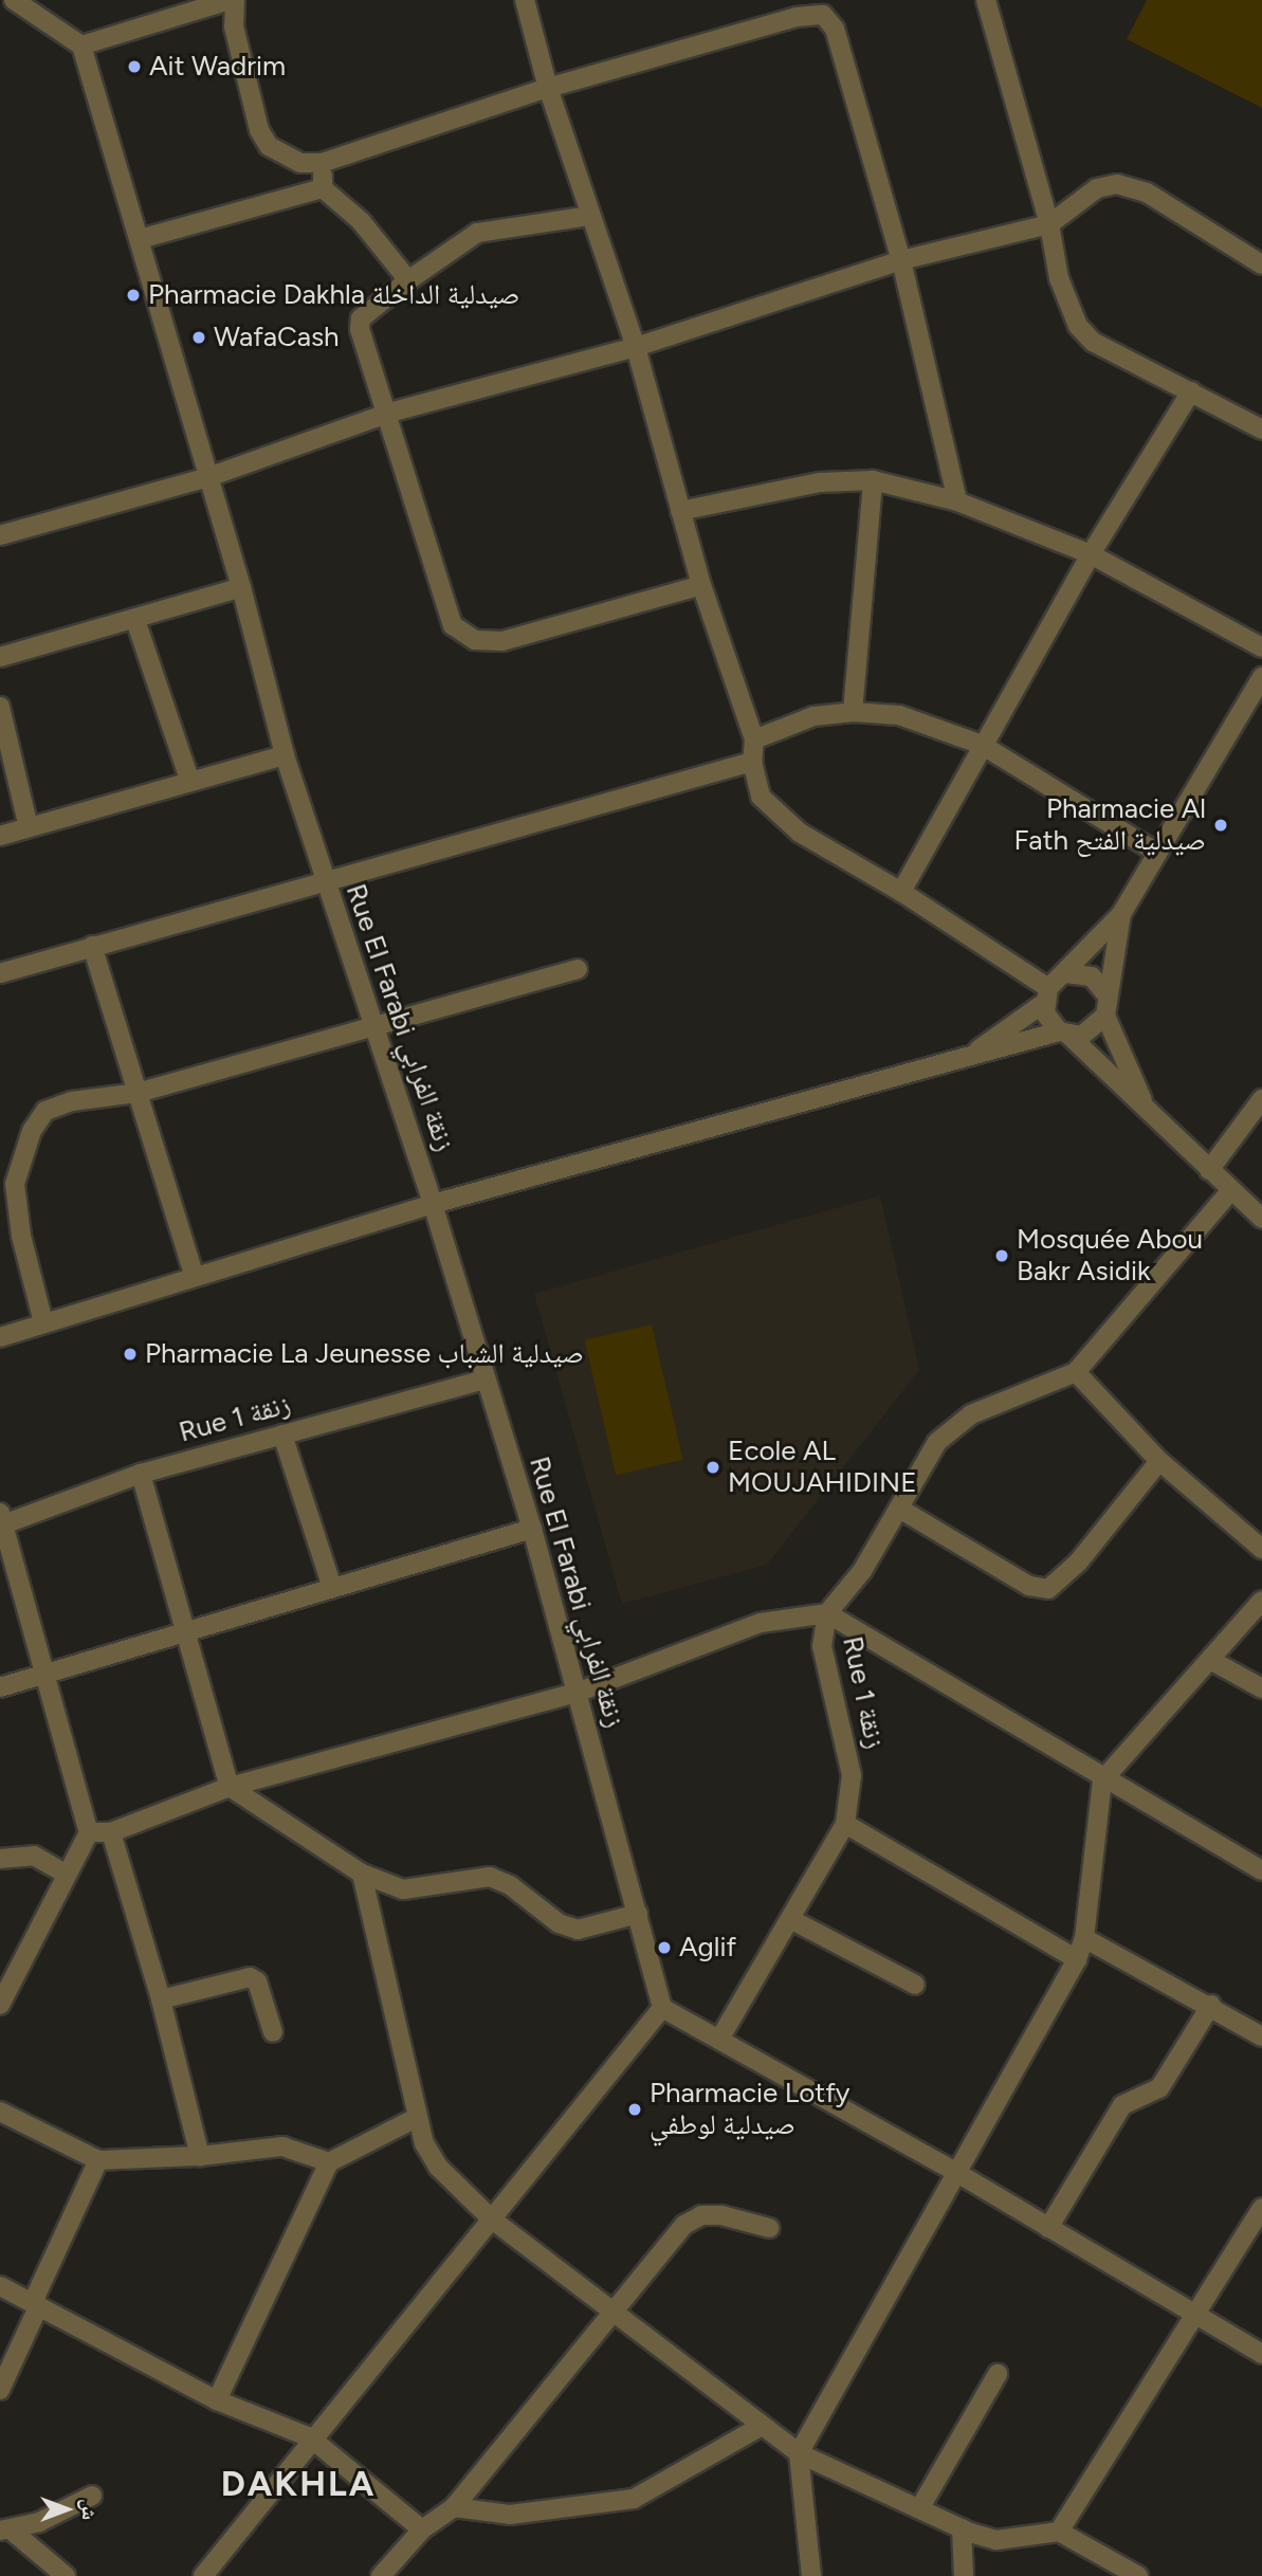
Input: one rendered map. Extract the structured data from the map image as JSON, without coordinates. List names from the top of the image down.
{
  "streets": {
    "street": ["Rue El Farabi زنقة الفرابي", "Rue 1 زنقة"]
  },
  "crossings": [
    ["Rue El Farabi زنقة الفرابي", "Rue 1 زنقة"]
  ],
  "districts": ["DAKHLA"],
  "places": [
    "Ait Wadrim",
    "Pharmacie Dakhla صيدلية الداخلة",
    "WafaCash",
    "Pharmacie Al Fath صيدلية الفتح",
    "Mosquée Abou Bakr Asidik",
    "Pharmacie La Jeunesse صيدلية الشباب",
    "Ecole AL MOUJAHIDINE",
    "Aglif",
    "Pharmacie Lotfy صيدلية لوطفي"
  ],
  "north": "right"
}
